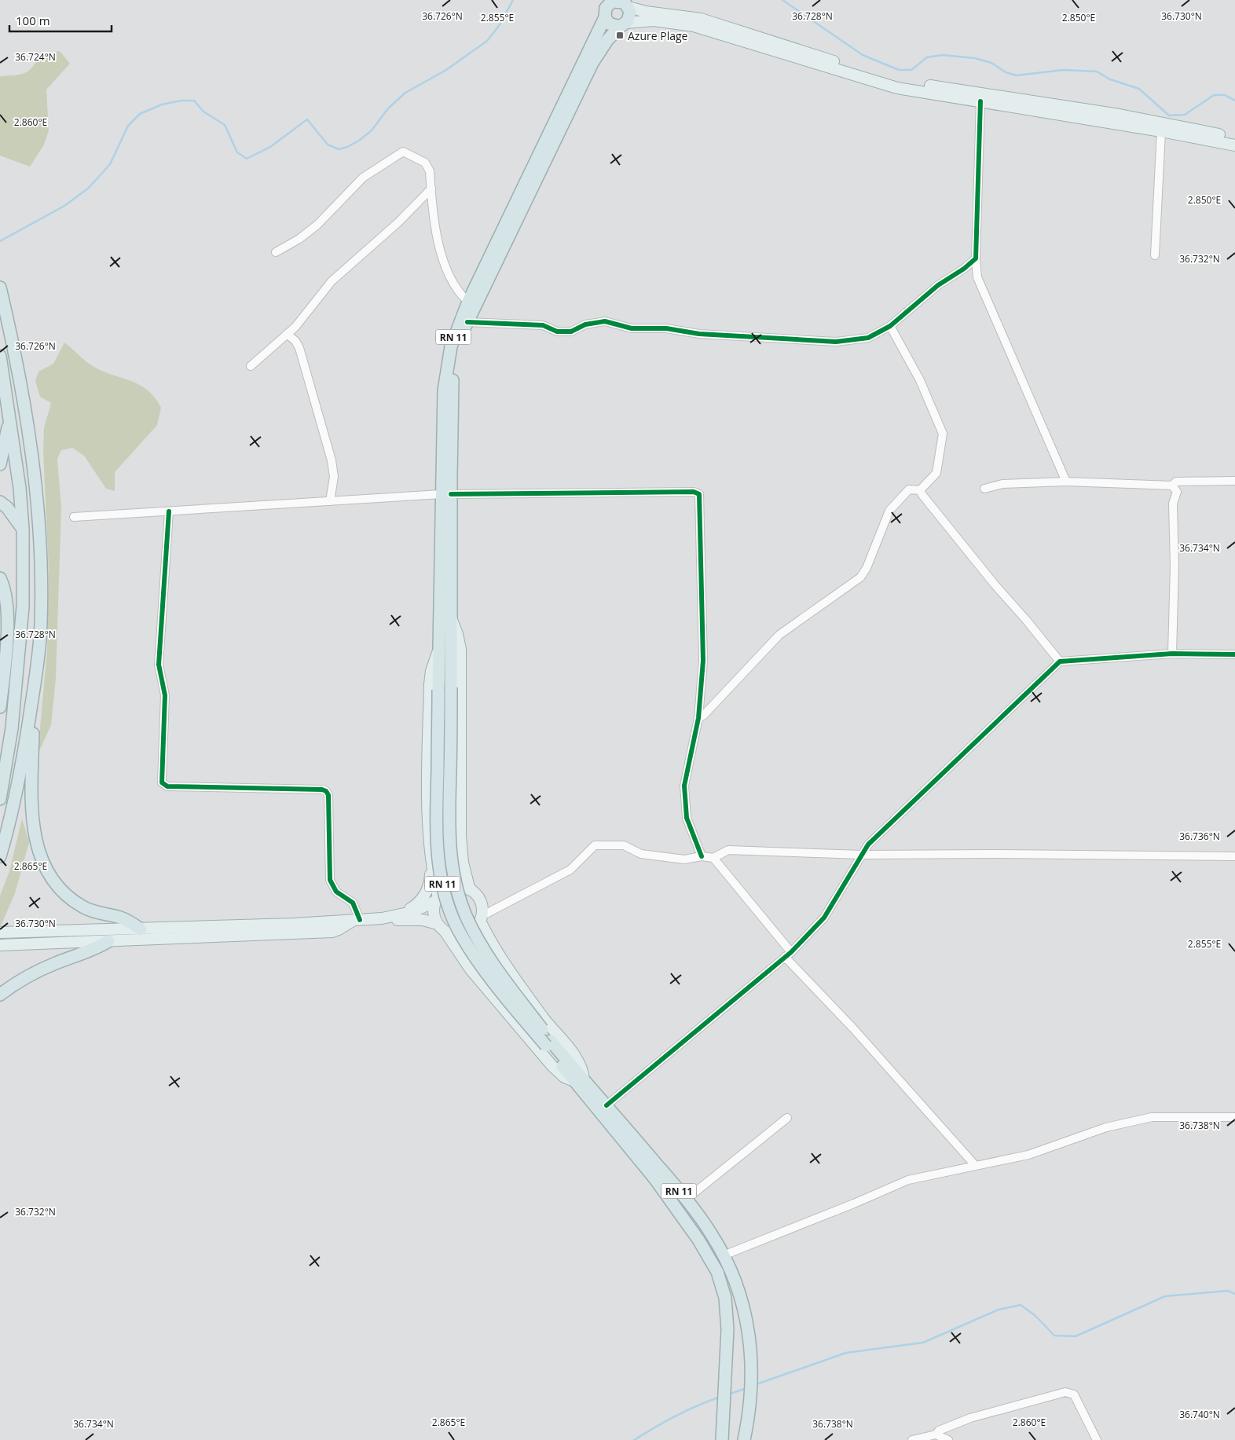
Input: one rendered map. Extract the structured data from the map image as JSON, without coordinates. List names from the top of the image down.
{
  "streets": {
    "highway": ["RN 11"]
  },
  "places": {
    "transit": ["Azure Plage"]
  },
  "scale_bar": "100 m",
  "coordinates": [
    "36.726°N",
    "36.728°N",
    "36.730°N",
    "2.855°E",
    "2.850°E",
    "36.724°N",
    "2.860°E",
    "36.732°N",
    "36.734°N",
    "36.736°N",
    "2.865°E",
    "36.738°N",
    "36.740°N"
  ]
}
